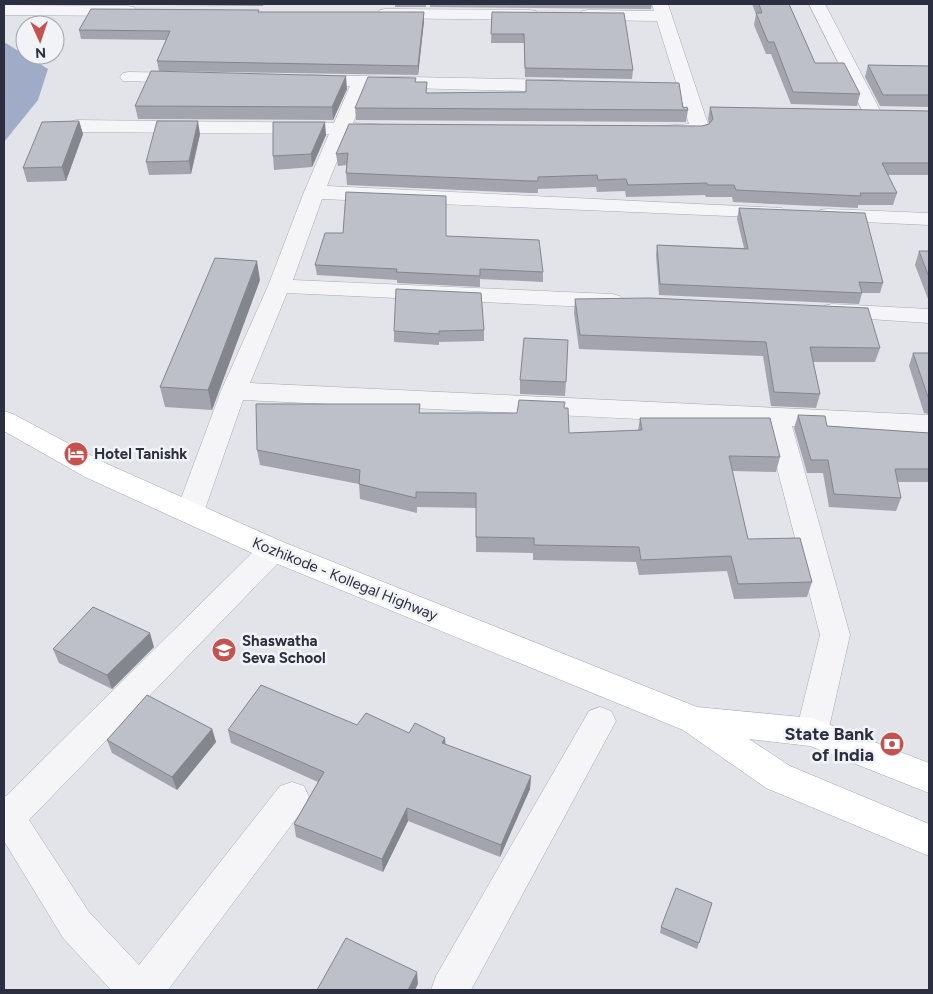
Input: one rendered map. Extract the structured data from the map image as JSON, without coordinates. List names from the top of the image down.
{
  "streets": {
    "main road": ["Kozhikode - Kollegal Highway"]
  },
  "places": {
    "hotel": ["Hotel Tanishk"],
    "school or university": ["Shaswatha Seva School"],
    "bank": ["State Bank of India"]
  },
  "north": "bottom"
}
